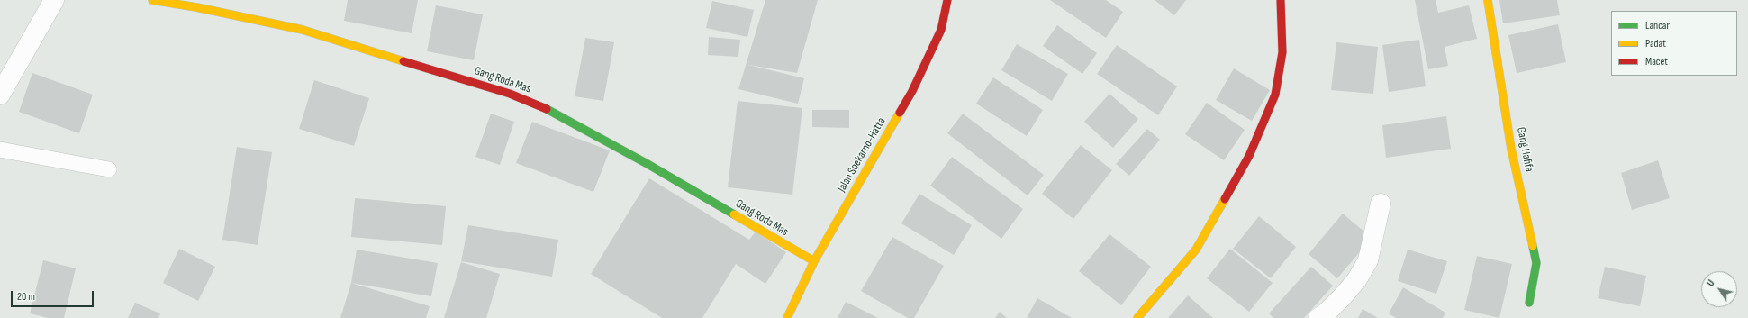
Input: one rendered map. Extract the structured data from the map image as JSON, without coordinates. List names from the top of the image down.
{
  "streets": {
    "main road": ["Gang Roda Mas", "Gang Hafifa", "Jalan Soekarno-Hatta"]
  },
  "crossings": [
    ["Gang Roda Mas", "Jalan Soekarno-Hatta"]
  ],
  "legend": ["Lancar", "Padat", "Macet"],
  "scale_bar": "20 m",
  "north": "top left"
}
